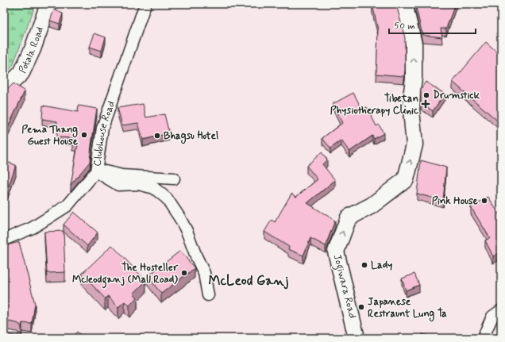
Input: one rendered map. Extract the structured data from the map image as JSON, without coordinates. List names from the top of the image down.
{
  "streets": {
    "street": ["Potala Road", "Clubhouse Road", "Jogiwara Road"]
  },
  "one_way": ["Jogiwara Road"],
  "districts": ["McLeod Ganj"],
  "places": {
    "other": [
      "Drumstick",
      "Pema Thang Guest House",
      "Bhagsu Hotel",
      "Pink House",
      "Lady",
      "The Hosteller Mcleodganj (Mall Road)",
      "Japanese Restraunt Lung Ta"
    ],
    "health": ["Tibetan Physiotherapy Clinic"]
  },
  "scale_bar": "50 m"
}
